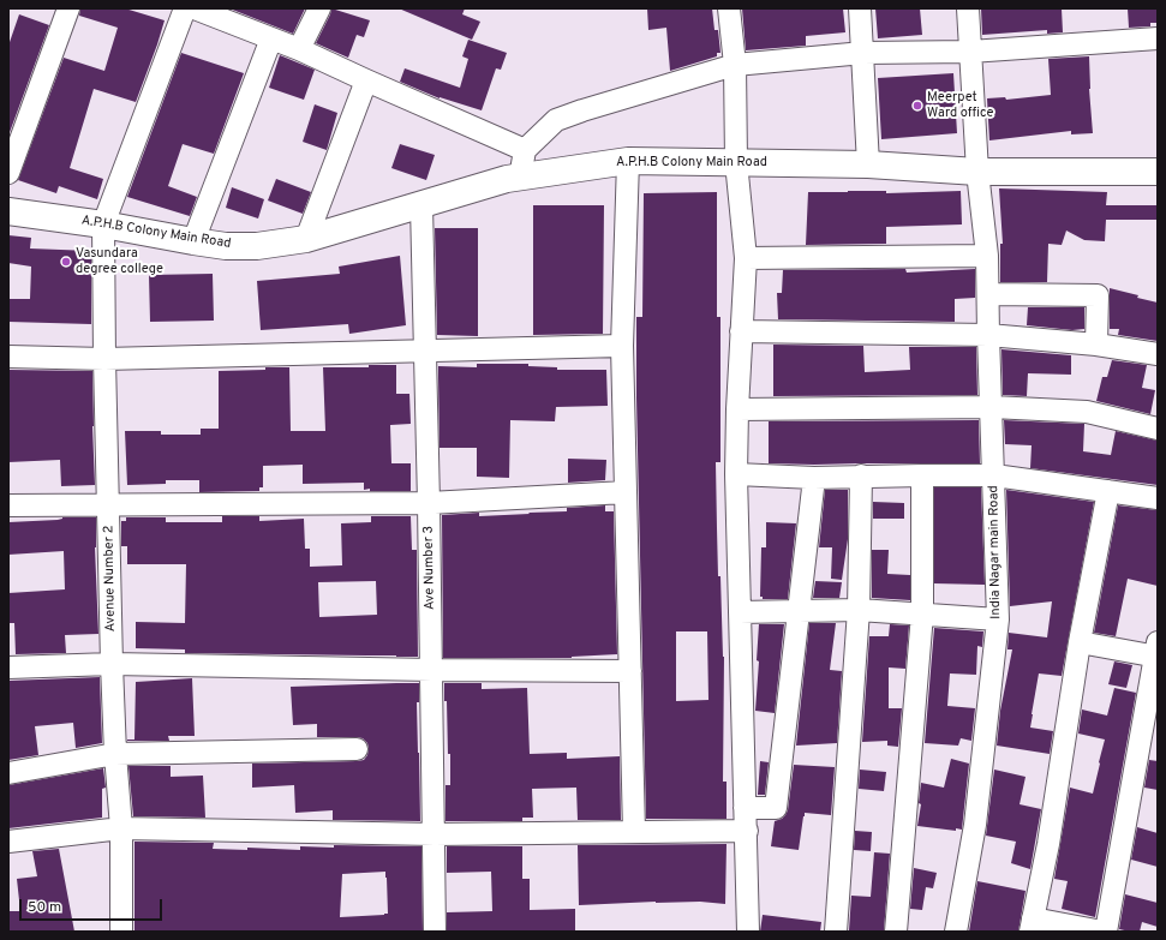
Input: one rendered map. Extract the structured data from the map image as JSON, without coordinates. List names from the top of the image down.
{
  "streets": {
    "street": [
      "A.P.H.B Colony Main Road",
      "India Nagar main Road",
      "Ave Number 3",
      "Avenue Number 2"
    ]
  },
  "crossings": [
    ["A.P.H.B Colony Main Road", "India Nagar main Road"],
    ["A.P.H.B Colony Main Road", "Ave Number 3"],
    ["A.P.H.B Colony Main Road", "Avenue Number 2"]
  ],
  "places": ["Meerpet Ward office", "Vasundara degree college"],
  "scale_bar": "50 m"
}
